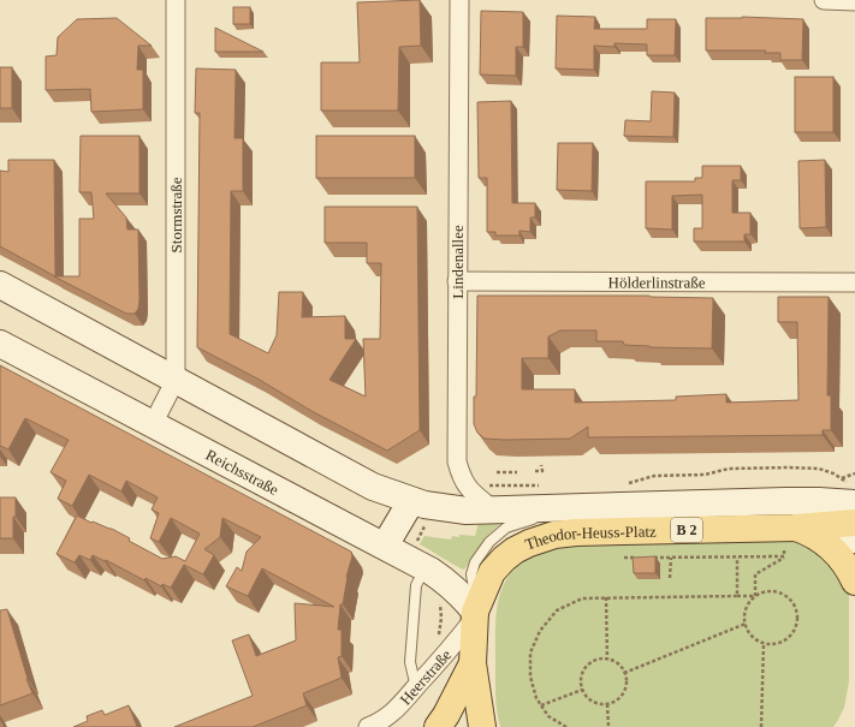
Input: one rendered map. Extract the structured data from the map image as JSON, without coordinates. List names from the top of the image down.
{
  "streets": {
    "main road": [
      "Reichsstraße",
      "B 2",
      "Theodor-Heuss-Platz",
      "Heerstraße"
    ],
    "street": ["Stormstraße", "Lindenallee", "Hölderlinstraße"]
  },
  "crossings": [
    ["Stormstraße", "Reichsstraße"],
    ["Lindenallee", "Hölderlinstraße"],
    ["Lindenallee", "Theodor-Heuss-Platz"],
    ["Reichsstraße", "Theodor-Heuss-Platz"],
    ["Reichsstraße", "Heerstraße"],
    ["Theodor-Heuss-Platz", "Heerstraße"]
  ]
}
